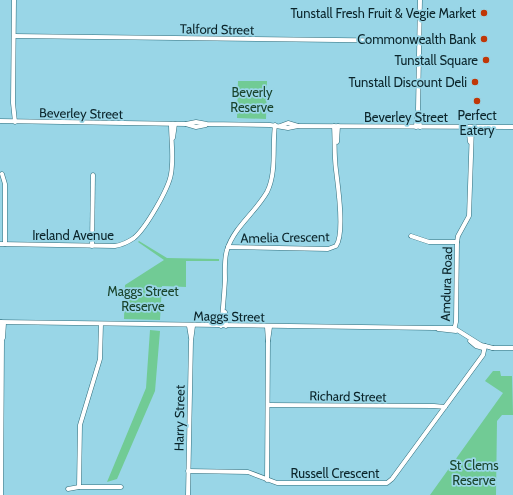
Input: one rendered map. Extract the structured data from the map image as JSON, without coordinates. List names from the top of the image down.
{
  "streets": {
    "street": [
      "Talford Street",
      "Beverley Street",
      "Ireland Avenue",
      "Amelia Crescent",
      "Amdura Road",
      "Maggs Street",
      "Richard Street",
      "Harry Street",
      "Russell Crescent"
    ]
  },
  "crossings": [
    ["Beverley Street", "Ireland Avenue"],
    ["Beverley Street", "Amelia Crescent"],
    ["Beverley Street", "Amdura Road"],
    ["Amdura Road", "Maggs Street"],
    ["Maggs Street", "Harry Street"],
    ["Richard Street", "Russell Crescent"],
    ["Harry Street", "Russell Crescent"]
  ],
  "parks": ["Beverly Reserve", "Maggs Street Reserve", "St Clems Reserve"],
  "places": [
    "Tunstall Fresh Fruit & Vegie Market",
    "Commonwealth Bank",
    "Tunstall Square",
    "Tunstall Discount Deli",
    "Perfect Eatery"
  ]
}
